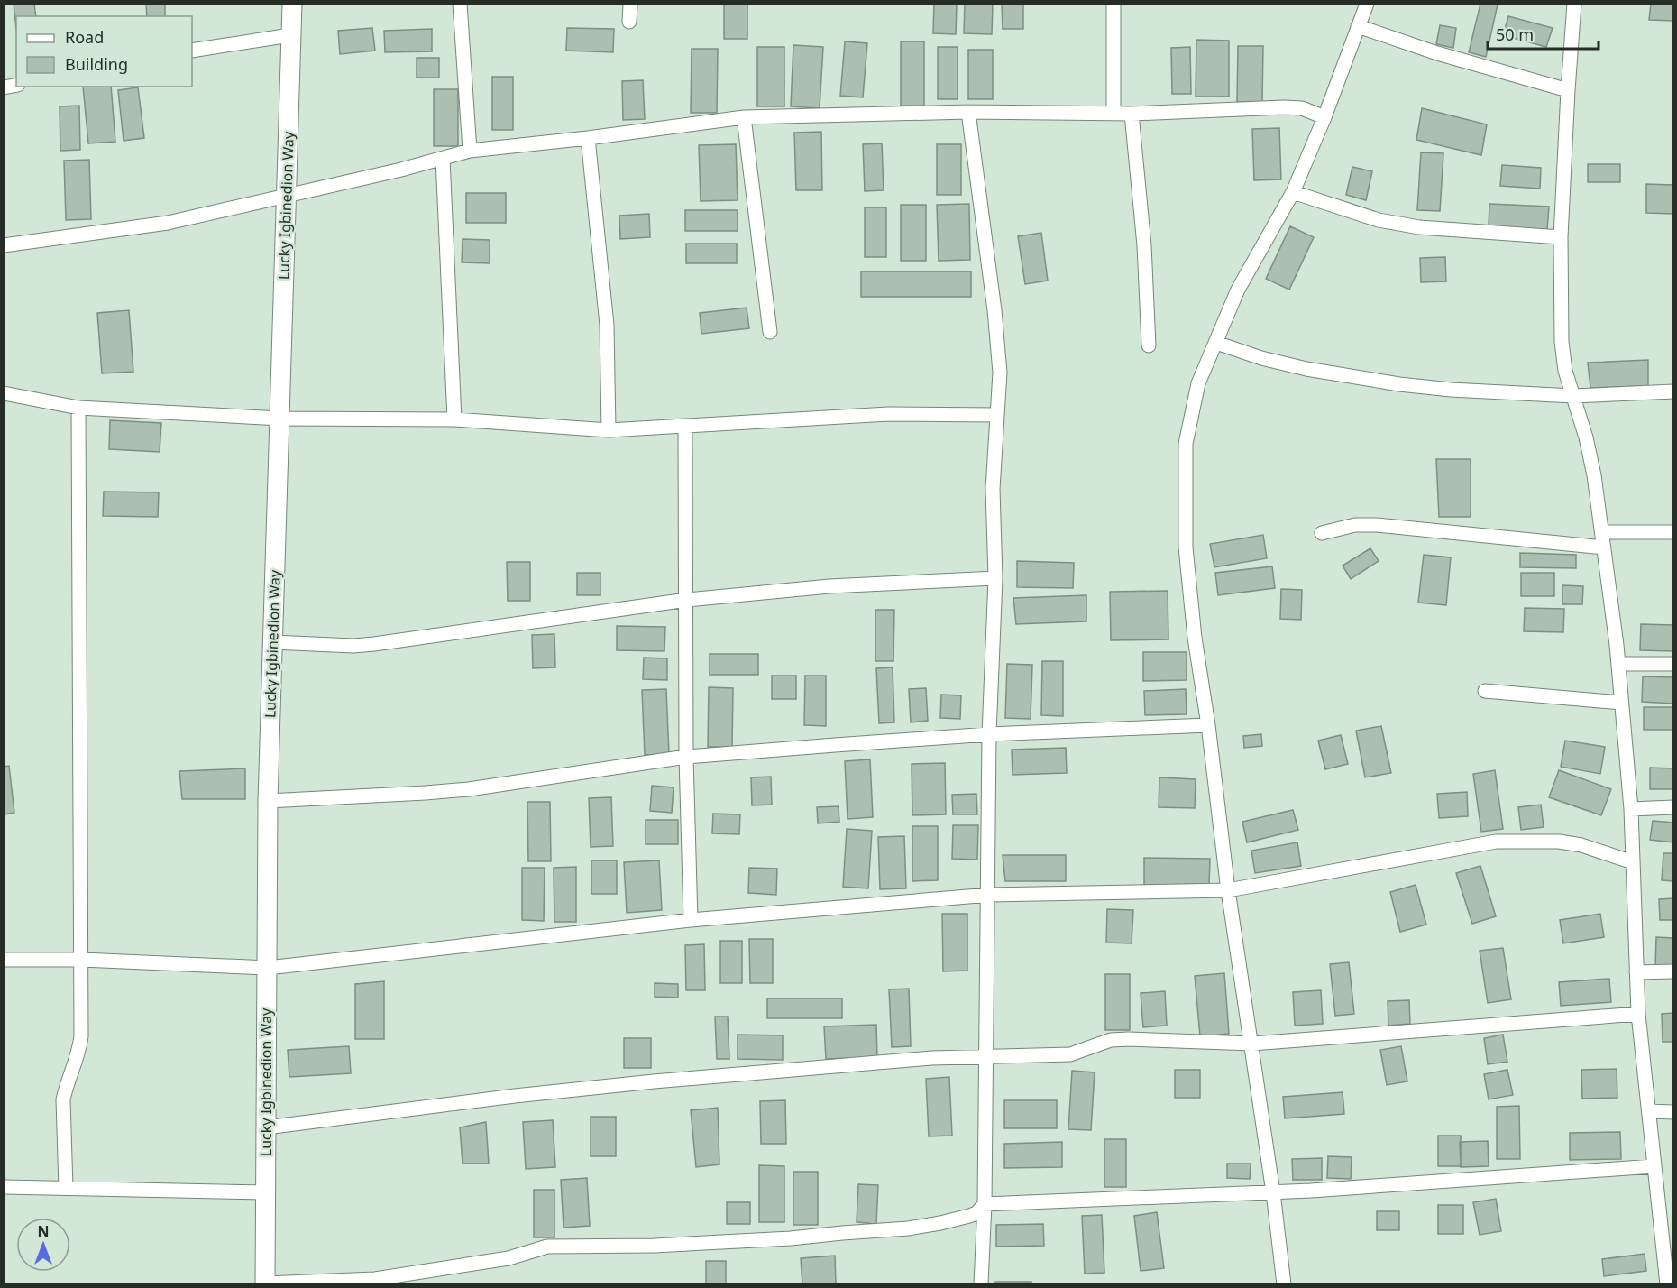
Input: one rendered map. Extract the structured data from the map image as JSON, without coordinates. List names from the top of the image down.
{
  "streets": {
    "street": ["Lucky Igbinedion Way"]
  },
  "legend": ["Road", "Building"],
  "scale_bar": "50 m",
  "north": "top"
}
